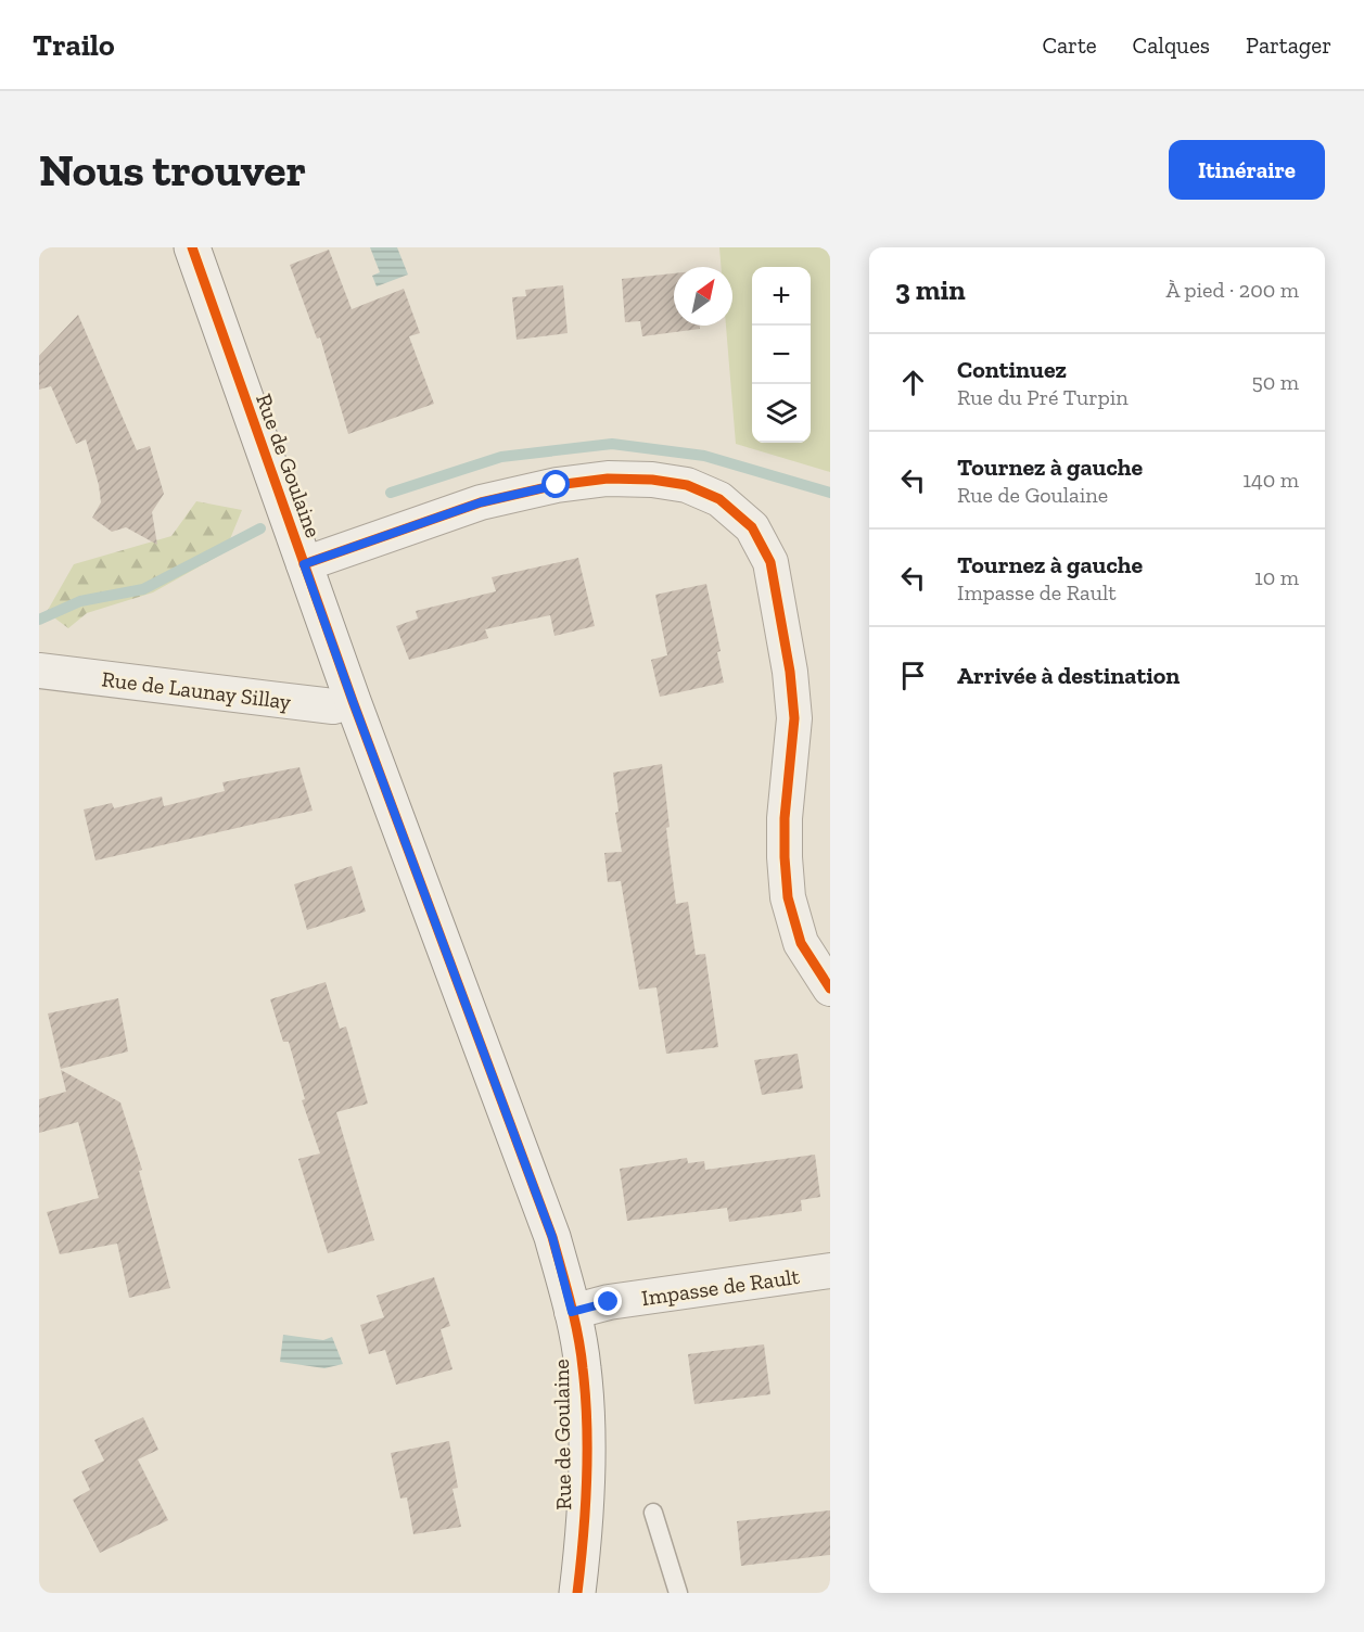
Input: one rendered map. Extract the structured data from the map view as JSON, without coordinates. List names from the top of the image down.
{
  "streets": {
    "street": ["Rue de Goulaine", "Rue de Launay Sillay", "Impasse de Rault"]
  },
  "crossings": [
    ["Rue de Goulaine", "Rue de Launay Sillay"],
    ["Rue de Goulaine", "Impasse de Rault"]
  ],
  "north": "top right",
  "page": {
    "header": "Trailo",
    "nav": ["Carte", "Calques", "Partager"],
    "buttons": "Itinéraire",
    "title": "Nous trouver",
    "heading": ["3 min", "À pied · 200 m"],
    "map_buttons": ["+", "−"],
    "list": [
      ["Continuez", "Rue du Pré Turpin", "50 m"],
      ["Tournez à gauche", "Rue de Goulaine", "140 m"],
      ["Tournez à gauche", "Impasse de Rault", "10 m"],
      "Arrivée à destination"
    ]
  }
}
